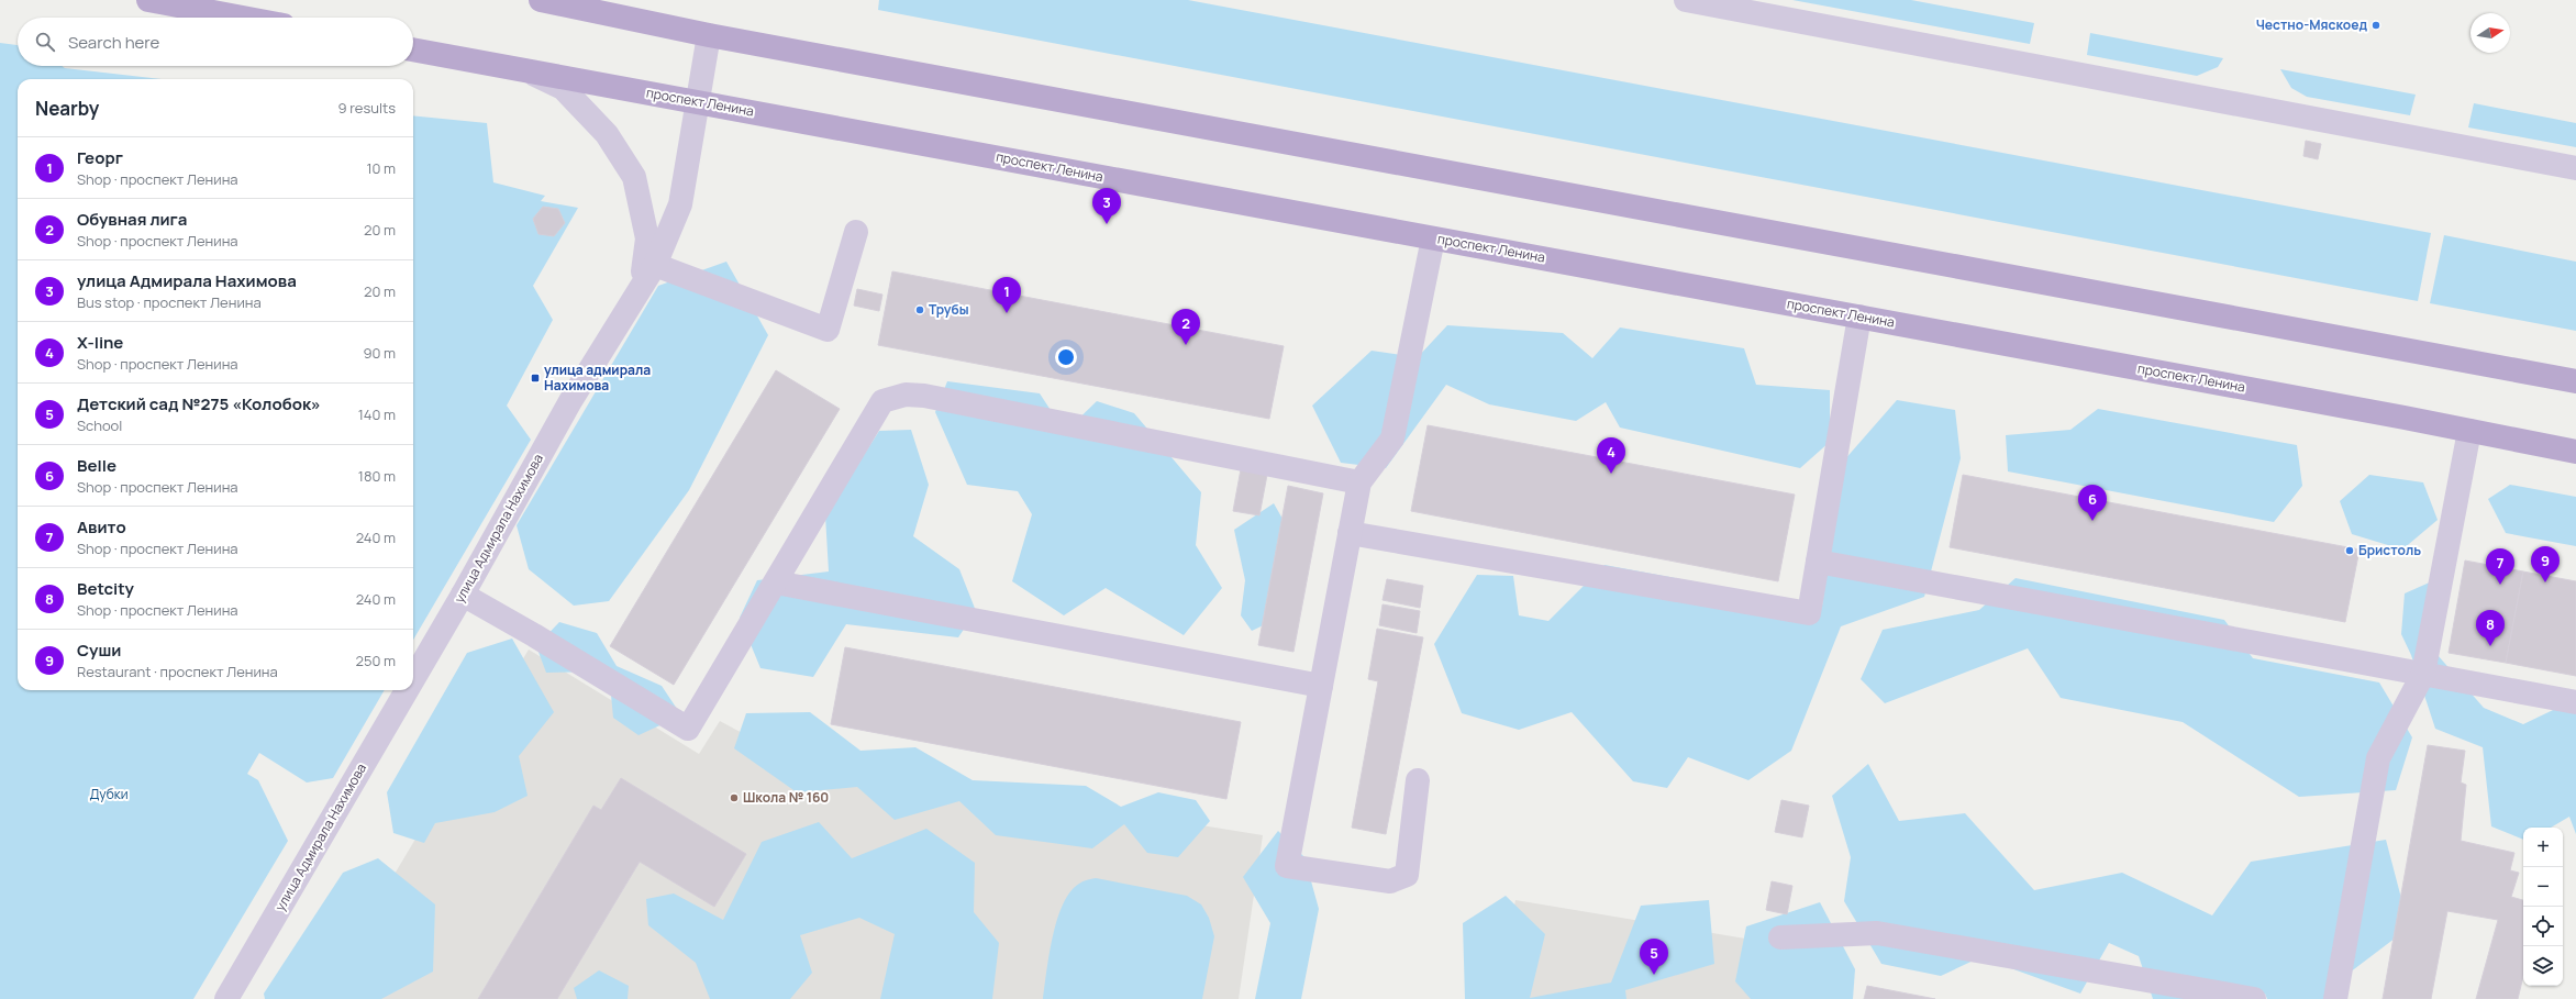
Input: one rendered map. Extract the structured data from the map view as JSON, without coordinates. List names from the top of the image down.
{
  "streets": {
    "main road": ["проспект Ленина"],
    "street": ["улица Адмирала Нахимова"]
  },
  "crossings": [
    ["проспект Ленина", "улица Адмирала Нахимова"]
  ],
  "parks": ["Дубки"],
  "places": {
    "other": [
      "Честно-Мяскоед",
      "Трубы",
      "Бристоль",
      "Школа № 160"
    ],
    "transit": ["улица адмирала Нахимова"]
  },
  "north": "right",
  "page": {
    "search": "Search here",
    "heading": ["Nearby", "9 results"],
    "list": [
      {
        "mark": "1",
        "name": "Георг",
        "note": "Shop · проспект Ленина",
        "value": "10 m"
      },
      {
        "mark": "2",
        "name": "Обувная лига",
        "note": "Shop · проспект Ленина",
        "value": "20 m"
      },
      {
        "mark": "3",
        "name": "улица Адмирала Нахимова",
        "note": "Bus stop · проспект Ленина",
        "value": "20 m"
      },
      {
        "mark": "4",
        "name": "X-line",
        "note": "Shop · проспект Ленина",
        "value": "90 m"
      },
      {
        "mark": "5",
        "name": "Детский сад №275 «Колобок»",
        "note": "School",
        "value": "140 m"
      },
      {
        "mark": "6",
        "name": "Belle",
        "note": "Shop · проспект Ленина",
        "value": "180 m"
      },
      {
        "mark": "7",
        "name": "Авито",
        "note": "Shop · проспект Ленина",
        "value": "240 m"
      },
      {
        "mark": "8",
        "name": "Betcity",
        "note": "Shop · проспект Ленина",
        "value": "240 m"
      },
      {
        "mark": "9",
        "name": "Суши",
        "note": "Restaurant · проспект Ленина",
        "value": "250 m"
      }
    ],
    "pins": [
      "3",
      "1",
      "2",
      "4",
      "6",
      "9",
      "7",
      "8",
      "5"
    ],
    "map_buttons": ["+", "−"]
  }
}
